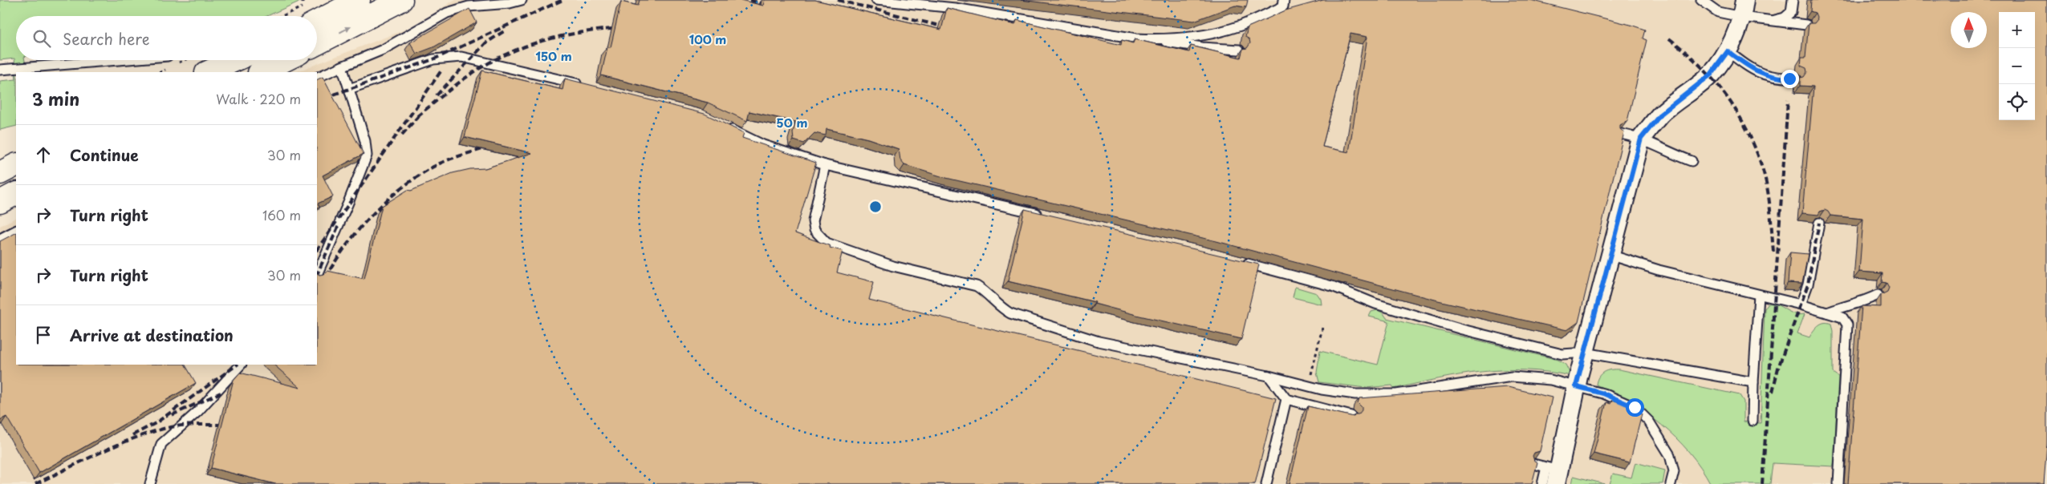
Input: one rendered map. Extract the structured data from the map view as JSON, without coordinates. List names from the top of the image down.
{
  "north": "top",
  "page": {
    "map_buttons": ["+", "−"],
    "search": "Search here",
    "heading": ["3 min", "Walk · 220 m"],
    "list": [
      ["Continue", "30 m"],
      ["Turn right", "160 m"],
      ["Turn right", "30 m"],
      "Arrive at destination"
    ]
  },
  "rings": ["100 m", "150 m", "50 m"]
}
